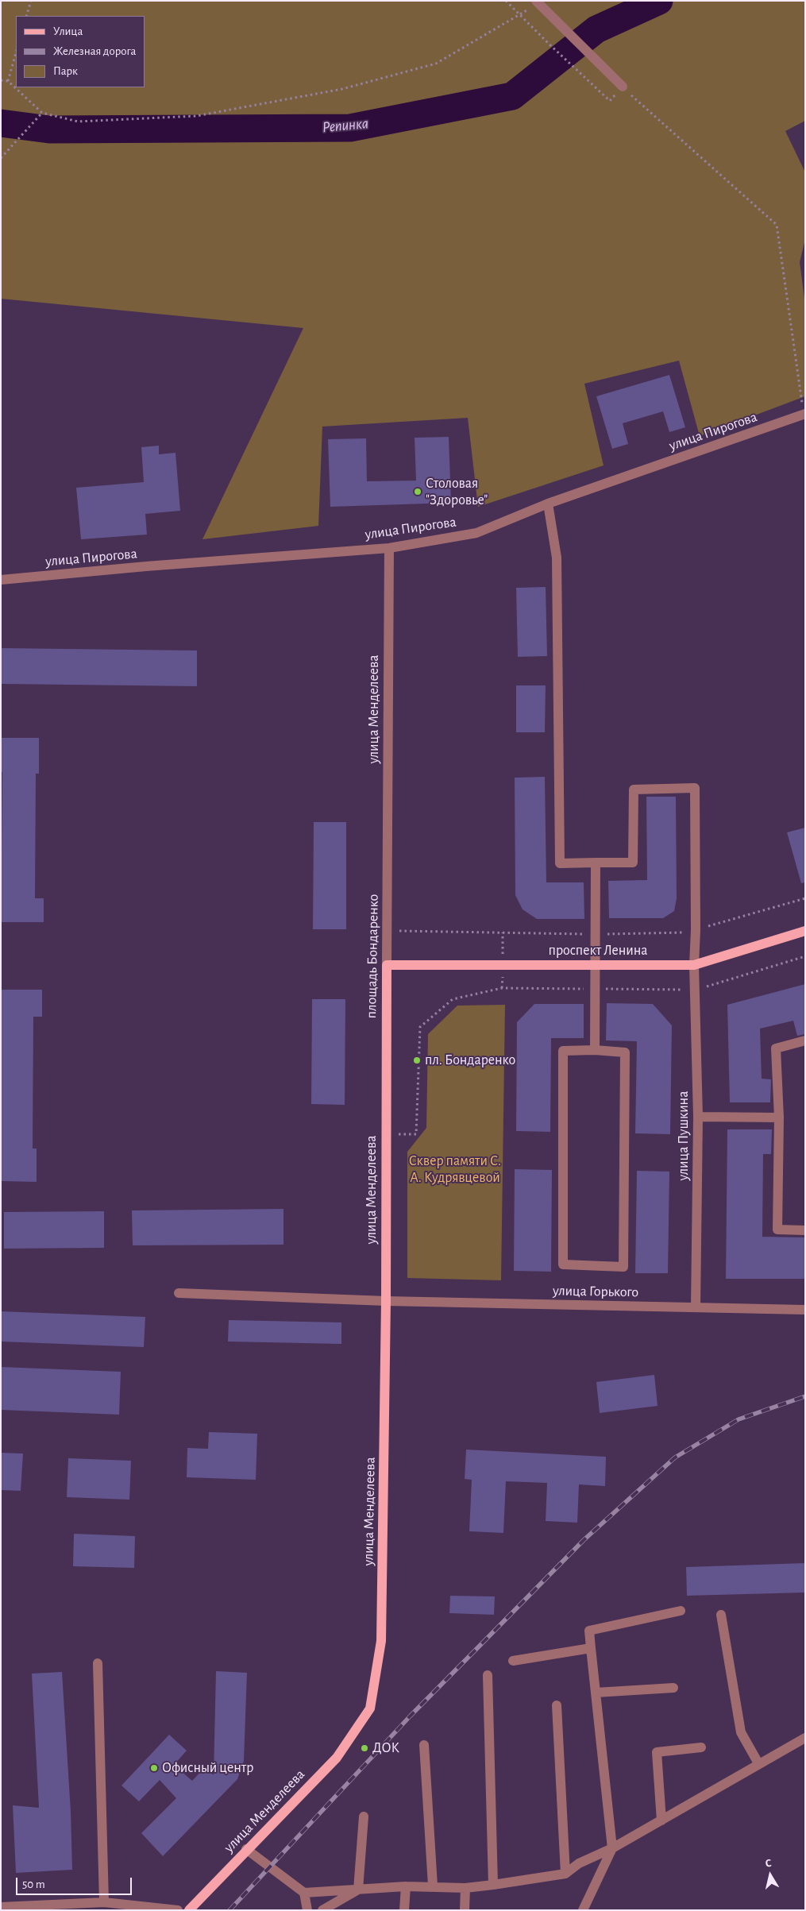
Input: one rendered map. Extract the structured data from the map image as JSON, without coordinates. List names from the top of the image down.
{
  "streets": {
    "main road": ["улица Менделеева", "проспект Ленина", "площадь Бондаренко"],
    "street": ["улица Пирогова", "улица Пушкина", "улица Горького"]
  },
  "crossings": [
    ["улица Пирогова", "улица Менделеева"],
    ["улица Менделеева", "площадь Бондаренко"],
    ["улица Менделеева", "улица Горького"],
    ["проспект Ленина", "площадь Бондаренко"],
    ["проспект Ленина", "улица Пушкина"],
    ["улица Пушкина", "улица Горького"]
  ],
  "water": ["Репинка"],
  "parks": ["Сквер памяти С. А. Кудрявцевой"],
  "places": [
    "Столовая \"Здоровье\"",
    "пл. Бондаренко",
    "ДОК",
    "Офисный центр"
  ],
  "legend": ["Улица", "Железная дорога", "Парк"],
  "scale_bar": "50 m",
  "north": "top"
}
